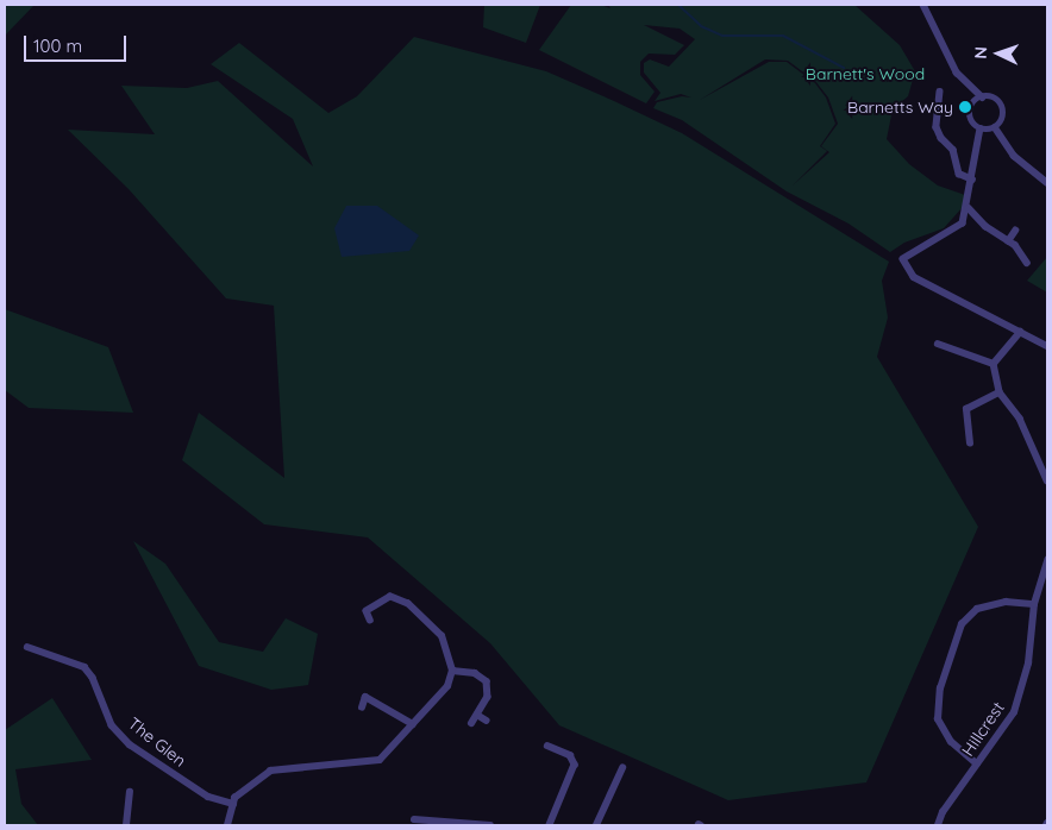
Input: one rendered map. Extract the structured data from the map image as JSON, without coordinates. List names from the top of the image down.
{
  "streets": {
    "street": ["Hillcrest", "The Glen"]
  },
  "parks": ["Barnett's Wood"],
  "places": ["Barnetts Way"],
  "scale_bar": "100 m",
  "north": "left"
}
